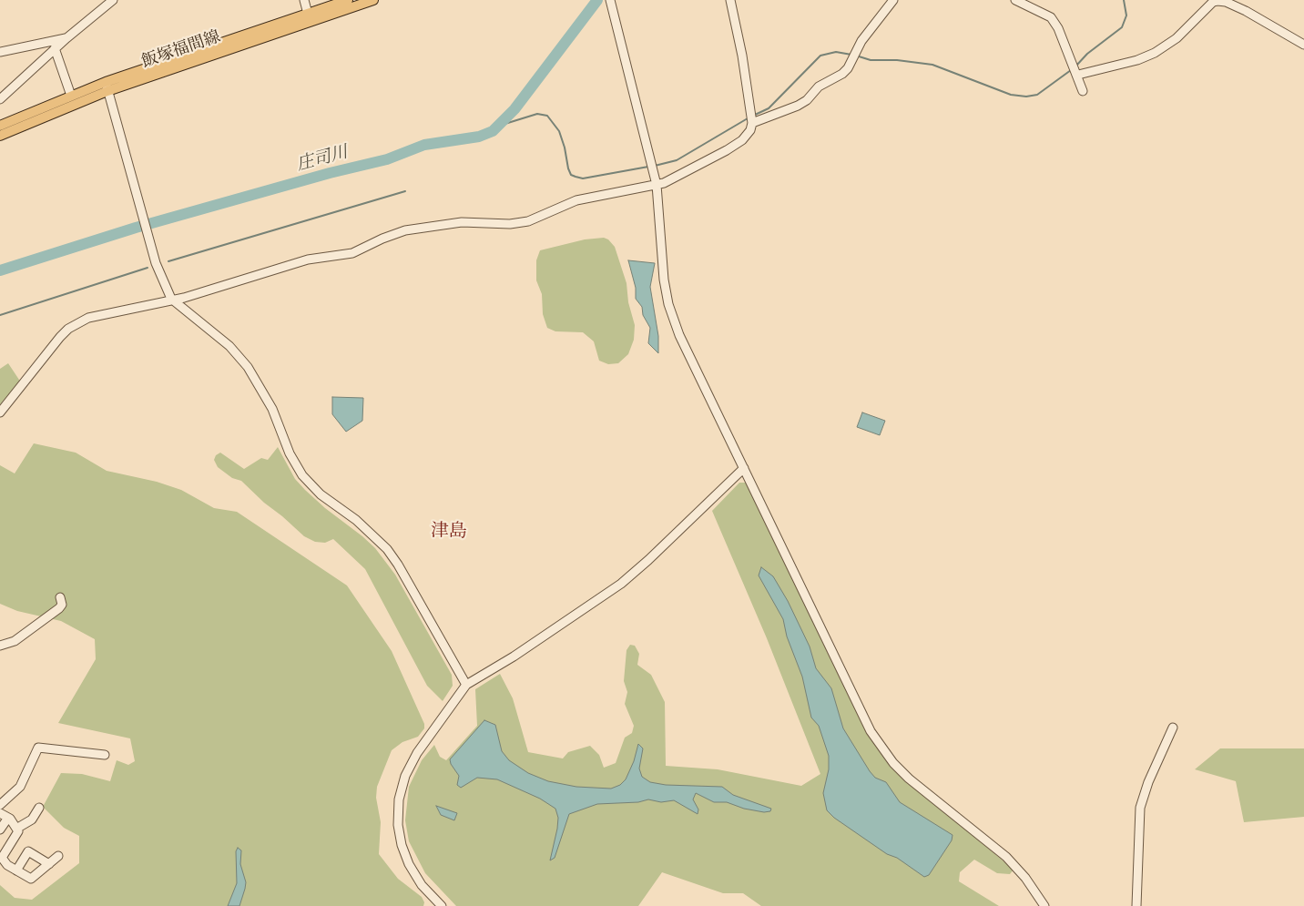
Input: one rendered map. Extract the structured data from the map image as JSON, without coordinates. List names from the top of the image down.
{
  "streets": {
    "main road": ["飯塚福間線"]
  },
  "districts": ["津島"],
  "water": ["庄司川"]
}
